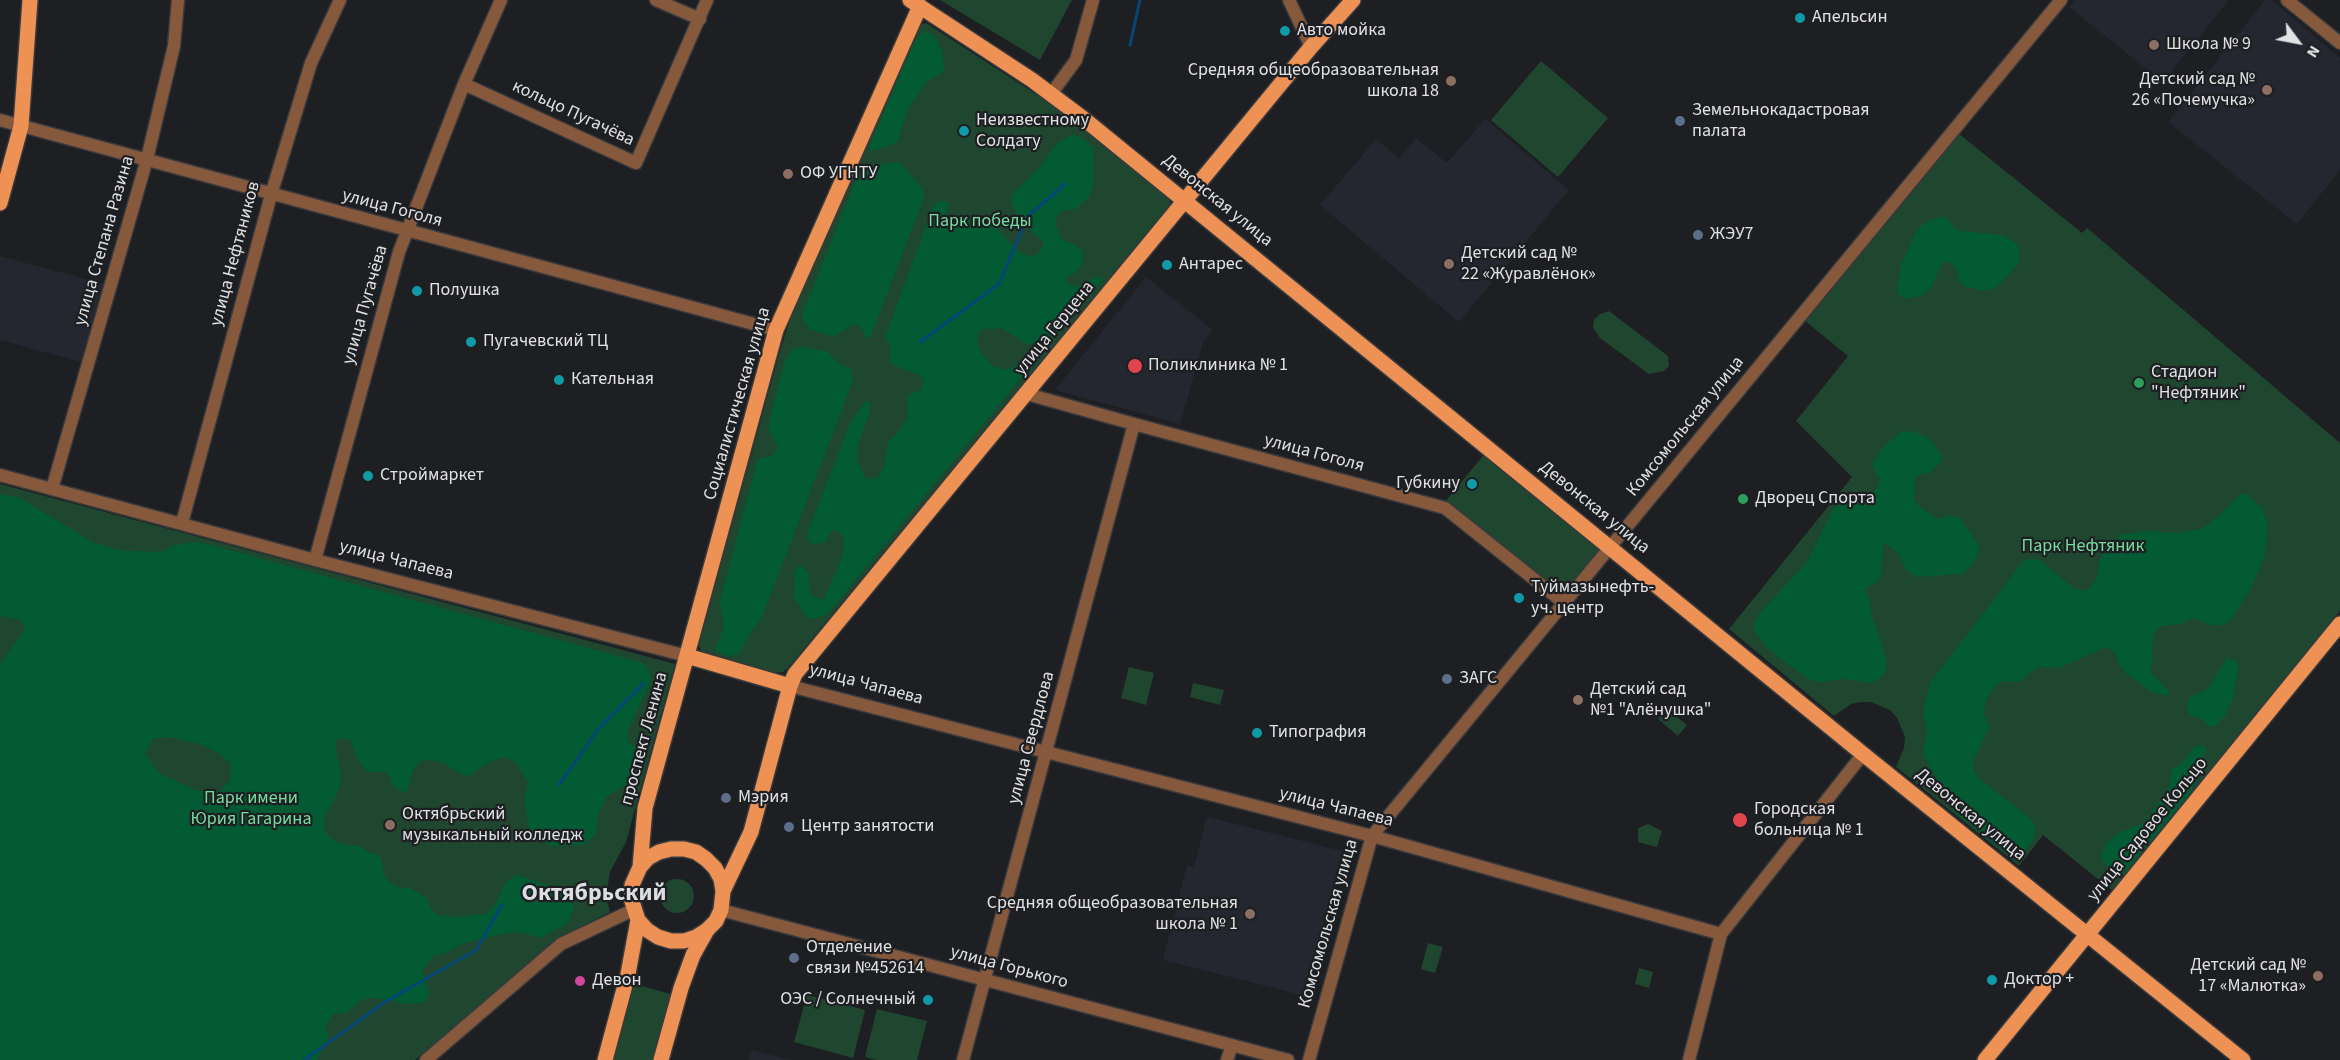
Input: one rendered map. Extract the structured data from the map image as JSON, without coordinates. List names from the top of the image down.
{
  "streets": {
    "main road": [
      "Девонская улица",
      "улица Герцена",
      "Социалистическая улица",
      "улица Чапаева",
      "проспект Ленина",
      "улица Садовое Кольцо"
    ],
    "street": [
      "кольцо Пугачёва",
      "улица Гоголя",
      "улица Степана Разина",
      "улица Нефтяников",
      "улица Пугачёва",
      "Комсомольская улица",
      "улица Свердлова",
      "улица Горького"
    ]
  },
  "crossings": [
    ["кольцо Пугачёва", "улица Пугачёва"],
    ["Девонская улица", "улица Герцена"],
    ["Девонская улица", "Социалистическая улица"],
    ["Девонская улица", "Комсомольская улица"],
    ["Девонская улица", "улица Садовое Кольцо"],
    ["улица Гоголя", "улица Степана Разина"],
    ["улица Гоголя", "улица Нефтяников"],
    ["улица Гоголя", "улица Пугачёва"],
    ["улица Гоголя", "улица Герцена"],
    ["улица Гоголя", "Социалистическая улица"],
    ["улица Гоголя", "Комсомольская улица"],
    ["улица Гоголя", "улица Свердлова"],
    ["улица Степана Разина", "улица Чапаева"],
    ["улица Нефтяников", "улица Чапаева"],
    ["улица Пугачёва", "улица Чапаева"],
    ["улица Герцена", "улица Чапаева"],
    ["Социалистическая улица", "улица Чапаева"],
    ["Социалистическая улица", "проспект Ленина"],
    ["Комсомольская улица", "улица Чапаева"],
    ["улица Чапаева", "улица Свердлова"],
    ["улица Чапаева", "проспект Ленина"],
    ["улица Свердлова", "улица Горького"],
    ["проспект Ленина", "улица Горького"]
  ],
  "districts": ["Октябрьский"],
  "parks": ["Парк победы", "Парк Нефтяник", "Парк имени Юрия Гагарина"],
  "places": [
    "Апельсин",
    "Авто мойка",
    "Школа № 9",
    "Средняя общеобразовательная школа 18",
    "Детский сад № 26 «Почемучка»",
    "Земельнокадастровая палата",
    "Неизвестному Солдату",
    "ОФ УГНТУ",
    "ЖЭУ7",
    "Детский сад № 22 «Журавлёнок»",
    "Антарес",
    "Полушка",
    "Пугачевский ТЦ",
    "Поликлиника № 1",
    "Кательная",
    "Стадион \"Нефтяник\"",
    "Строймаркет",
    "Губкину",
    "Дворец Спорта",
    "Туймазынефть- уч. центр",
    "ЗАГС",
    "Детский сад №1 \"Алёнушка\"",
    "Типография",
    "Мэрия",
    "Городская больница № 1",
    "Октябрьский музыкальный колледж",
    "Центр занятости",
    "Средняя общеобразовательная школа № 1",
    "Отделение связи №452614",
    "Детский сад № 17 «Малютка»",
    "Доктор +",
    "Девон",
    "ОЭС / Солнечный"
  ],
  "north": "bottom right"
}
